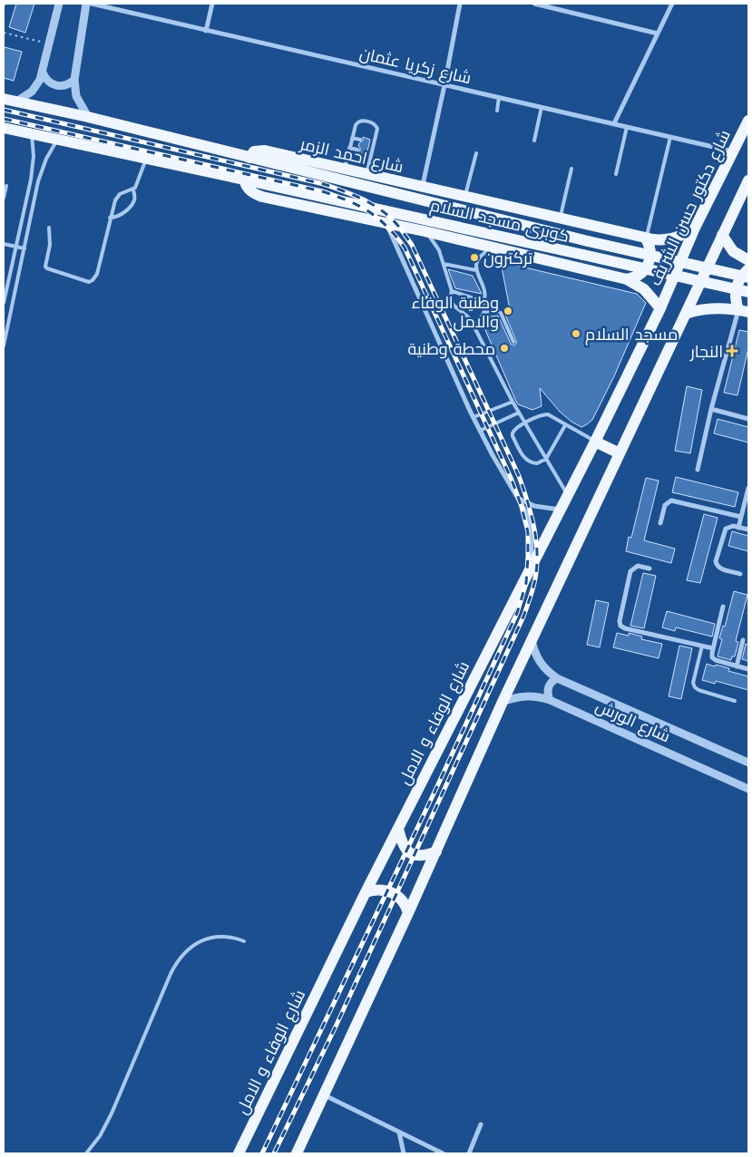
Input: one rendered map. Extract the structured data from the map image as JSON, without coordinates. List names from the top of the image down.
{
  "streets": {
    "main road": [
      "شارع احمد الزمر",
      "شارع دكتور حسن الشريف",
      "كوبرى مسجد السلام",
      "شارع الوفاء و الامل"
    ],
    "street": ["شارع زكريا عثمان", "شارع الورش"]
  },
  "crossings": [
    ["شارع زكريا عثمان", "شارع دكتور حسن الشريف"],
    ["شارع احمد الزمر", "شارع دكتور حسن الشريف"],
    ["شارع احمد الزمر", "كوبرى مسجد السلام"],
    ["شارع دكتور حسن الشريف", "شارع الوفاء و الامل"]
  ],
  "places": {
    "other": [
      "تركترون",
      "وطنية الوفاء والامل",
      "مسجد السلام",
      "محطة وطنية"
    ],
    "health": ["النجار"]
  }
}
